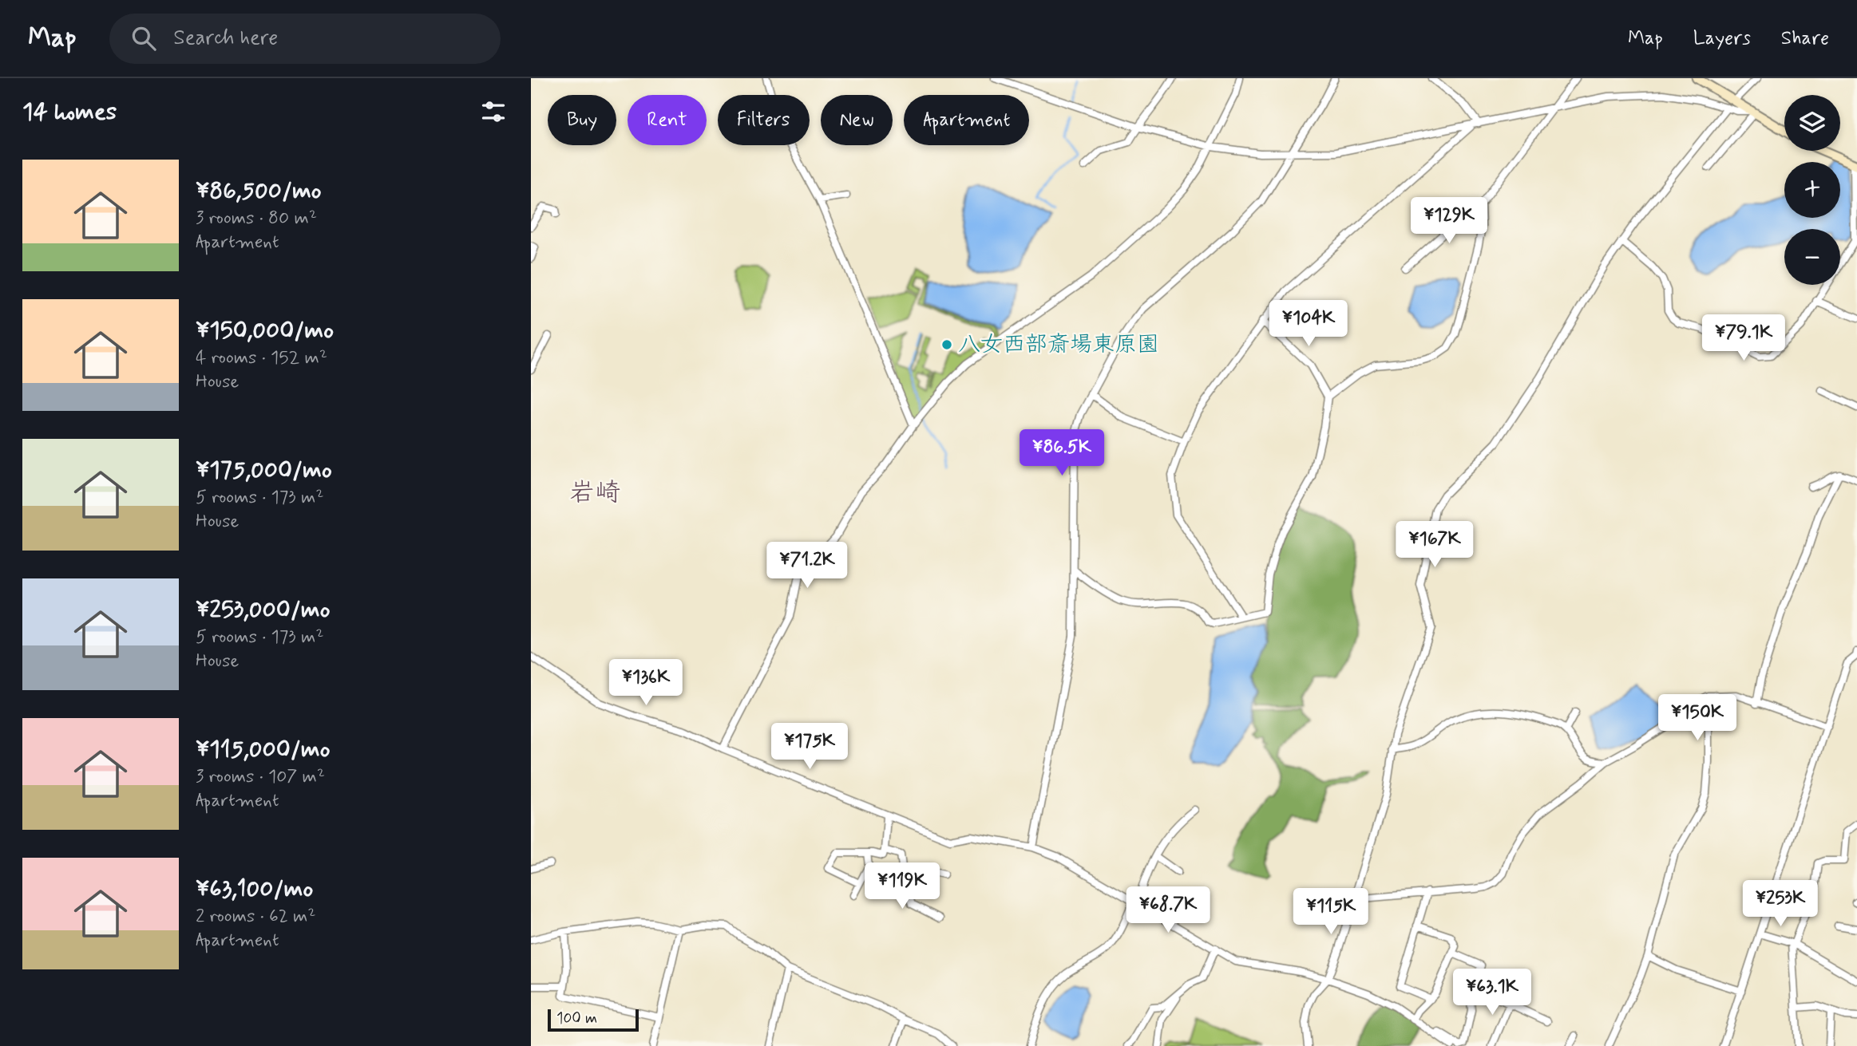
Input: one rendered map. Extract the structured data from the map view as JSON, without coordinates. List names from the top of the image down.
{
  "districts": ["岩崎"],
  "places": ["八女西部斎場東原園"],
  "scale_bar": "100 m",
  "page": {
    "header": "Map",
    "search": "Search here",
    "nav": ["Map", "Layers", "Share"],
    "heading": "14 homes",
    "map_buttons": ["+", "−"],
    "chip": [
      "Buy",
      "Rent",
      "Filters",
      "New",
      "Apartment"
    ],
    "list": [
      {
        "name": "¥86,500/mo",
        "note": "3 rooms · 80 m² · Apartment"
      },
      {
        "name": "¥150,000/mo",
        "note": "4 rooms · 152 m² · House"
      },
      {
        "name": "¥175,000/mo",
        "note": "5 rooms · 173 m² · House"
      },
      {
        "name": "¥253,000/mo",
        "note": "5 rooms · 173 m² · House"
      },
      {
        "name": "¥115,000/mo",
        "note": "3 rooms · 107 m² · Apartment"
      },
      {
        "name": "¥63,100/mo",
        "note": "2 rooms · 62 m² · Apartment"
      }
    ],
    "price": [
      "¥129K",
      "¥104K",
      "¥79.1K",
      "¥86.5K",
      "¥167K",
      "¥71.2K",
      "¥136K",
      "¥150K",
      "¥175K",
      "¥119K",
      "¥253K",
      "¥68.7K",
      "¥115K",
      "¥63.1K"
    ],
    "scale": "100 m"
  }
}
